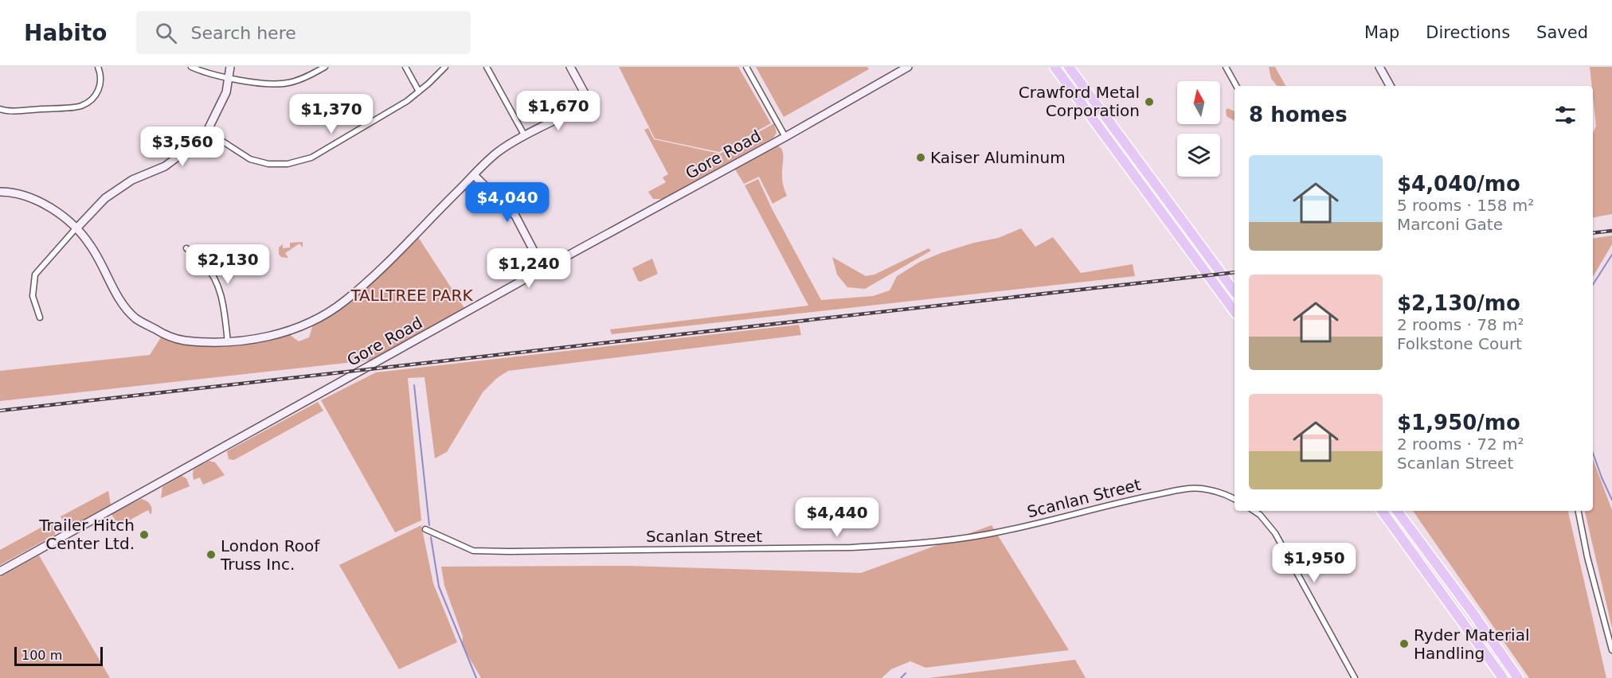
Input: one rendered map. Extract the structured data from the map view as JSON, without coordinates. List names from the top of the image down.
{
  "streets": {
    "street": ["Gore Road", "Scanlan Street"]
  },
  "parks": ["TALLTREE PARK"],
  "places": [
    "Crawford Metal Corporation",
    "Kaiser Aluminum",
    "Trailer Hitch Center Ltd.",
    "London Roof Truss Inc.",
    "Ryder Material Handling"
  ],
  "scale_bar": "100 m",
  "north": "top",
  "page": {
    "header": "Habito",
    "search": "Search here",
    "nav": ["Map", "Directions", "Saved"],
    "heading": "8 homes",
    "price": [
      "$1,670",
      "$1,370",
      "$3,560",
      "$4,040",
      "$2,130",
      "$1,240",
      "$4,440",
      "$1,950"
    ],
    "list": [
      {
        "name": "$4,040/mo",
        "note": "5 rooms · 158 m² · Marconi Gate"
      },
      {
        "name": "$2,130/mo",
        "note": "2 rooms · 78 m² · Folkstone Court"
      },
      {
        "name": "$1,950/mo",
        "note": "2 rooms · 72 m² · Scanlan Street"
      }
    ],
    "scale": "100 m"
  }
}
